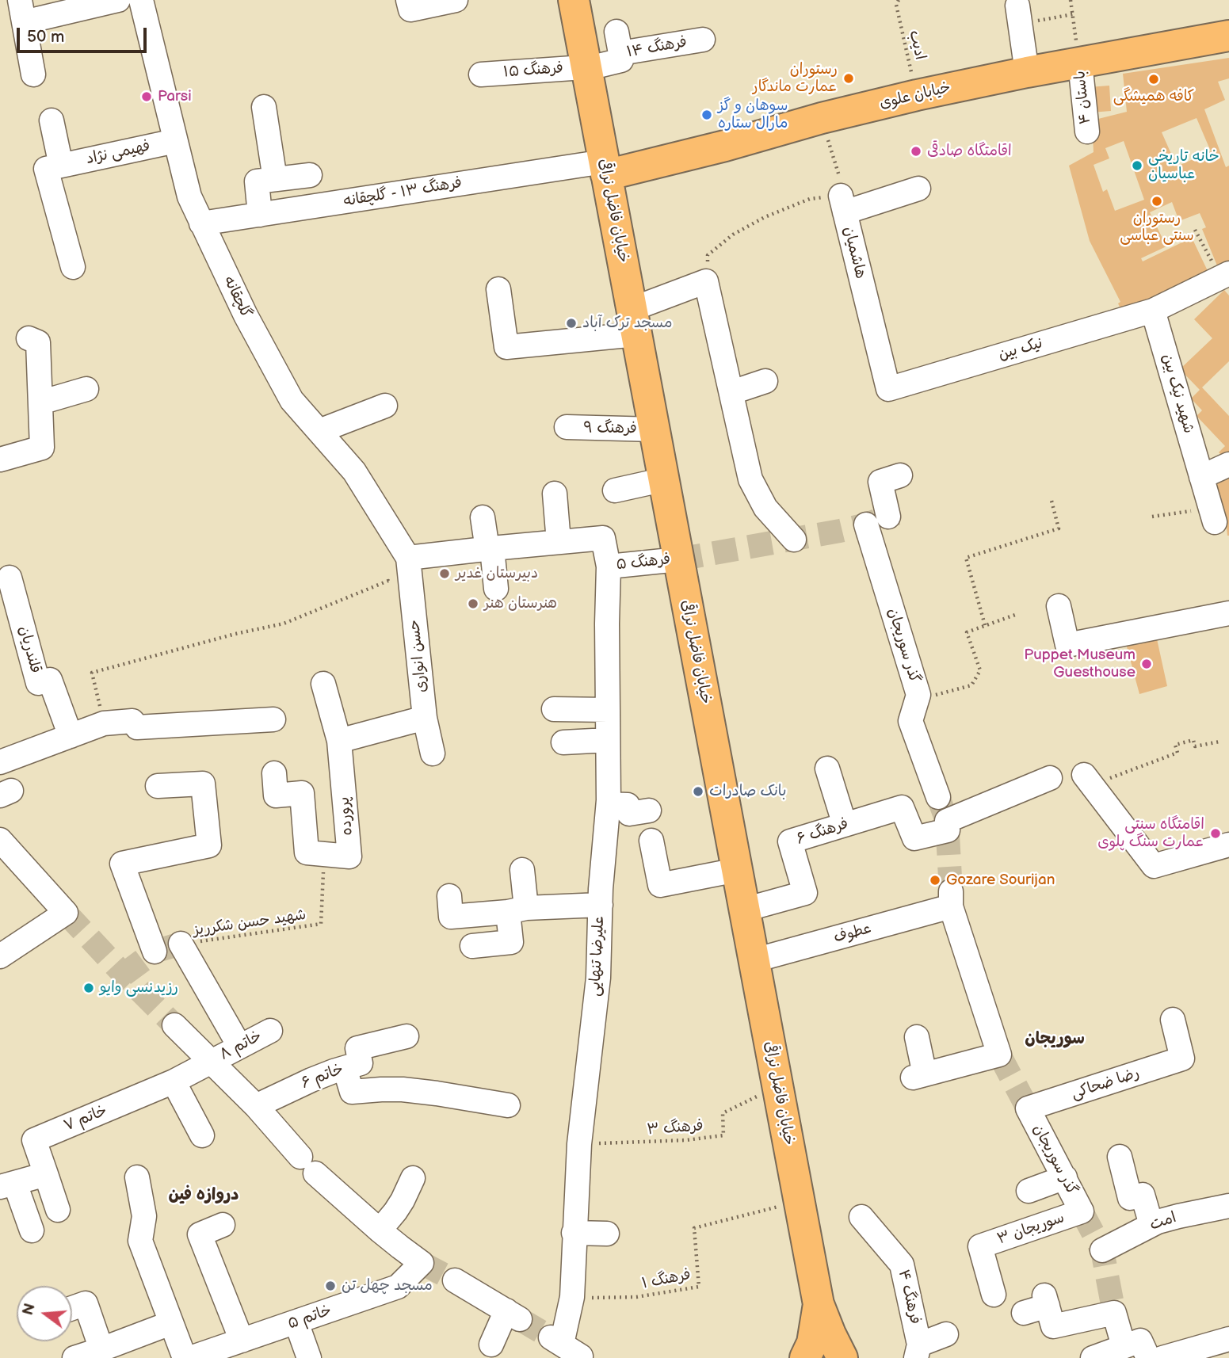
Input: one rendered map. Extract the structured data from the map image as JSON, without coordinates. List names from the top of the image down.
{
  "streets": {
    "main road": ["خیابان علوی", "خیابان فاضل نراقی"],
    "street": [
      "فرهنگ ۱۴",
      "فرهنگ ۱۵",
      "باستان ۴",
      "فهیمی نژاد",
      "فرهنگ ۱۳ - گلچقانه",
      "هاشمیان",
      "گلچقانه",
      "نیک بین",
      "شهید نیک بین",
      "فرهنگ ۹",
      "فرهنگ ۵",
      "گذر سوریجان",
      "قلندریان",
      "حسن انواری",
      "پرورده",
      "فرهنگ ۶",
      "عطوف",
      "علیرضا تنهایی",
      "خاتم ۸",
      "خاتم ۶",
      "رضا ضحاکی",
      "خاتم ۷",
      "امت",
      "سوریجان ۳",
      "فرهنگ ۴",
      "خاتم ۵"
    ],
    "path": [
      "ادیب",
      "شهید حسن شکرریز",
      "فرهنگ ۳",
      "فرهنگ ۱"
    ]
  },
  "crossings": [
    ["ادیب", "خیابان علوی"],
    ["فرهنگ ۱۴", "فرهنگ ۱۵"],
    ["فرهنگ ۱۴", "خیابان فاضل نراقی"],
    ["فرهنگ ۱۵", "خیابان فاضل نراقی"],
    ["خیابان علوی", "باستان ۴"],
    ["خیابان علوی", "فرهنگ ۱۳ - گلچقانه"],
    ["خیابان علوی", "خیابان فاضل نراقی"],
    ["فهیمی نژاد", "گلچقانه"],
    ["فرهنگ ۱۳ - گلچقانه", "خیابان فاضل نراقی"],
    ["فرهنگ ۱۳ - گلچقانه", "گلچقانه"],
    ["خیابان فاضل نراقی", "فرهنگ ۹"],
    ["خیابان فاضل نراقی", "فرهنگ ۵"],
    ["خیابان فاضل نراقی", "فرهنگ ۶"],
    ["خیابان فاضل نراقی", "عطوف"],
    ["خیابان فاضل نراقی", "فرهنگ ۳"],
    ["خیابان فاضل نراقی", "فرهنگ ۱"],
    ["هاشمیان", "نیک بین"],
    ["گلچقانه", "حسن انواری"],
    ["نیک بین", "شهید نیک بین"],
    ["فرهنگ ۵", "علیرضا تنهایی"],
    ["گذر سوریجان", "رضا ضحاکی"],
    ["گذر سوریجان", "سوریجان ۳"],
    ["پرورده", "شهید حسن شکرریز"],
    ["علیرضا تنهایی", "فرهنگ ۳"],
    ["علیرضا تنهایی", "فرهنگ ۱"],
    ["خاتم ۸", "خاتم ۷"]
  ],
  "districts": ["سوریجان", "دروازه فین"],
  "places": [
    "رستوران عمارت ماندگار",
    "کافه همیشگی",
    "Parsi",
    "سوهان و گز مارال ستاره",
    "اقامتگاه صادقی",
    "خانه تاریخی عباسیان",
    "رستوران سنتی عباسی",
    "مسجد ترک آباد",
    "دبیرستان غدیر",
    "هنرستان هنر",
    "Puppet Museum Guesthouse",
    "بانک صادرات",
    "اقامتگاه سنتی عمارت سنگ پلوی",
    "Gozare Sourijan",
    "رزیدنسی وایو",
    "مسجد چهل تن"
  ],
  "scale_bar": "50 m",
  "north": "left"
}
